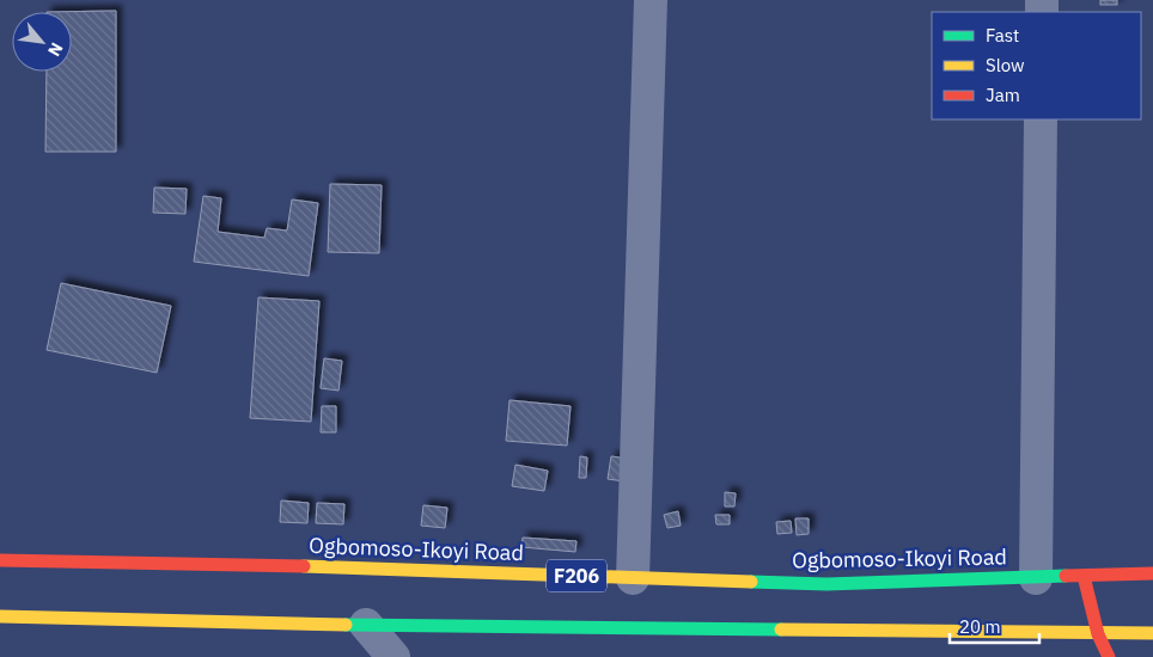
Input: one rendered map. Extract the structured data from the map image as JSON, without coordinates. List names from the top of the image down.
{
  "streets": {
    "main road": ["Ogbomoso-Ikoyi Road", "F206"]
  },
  "legend": ["Fast", "Slow", "Jam"],
  "scale_bar": "20 m",
  "north": "bottom right"
}
